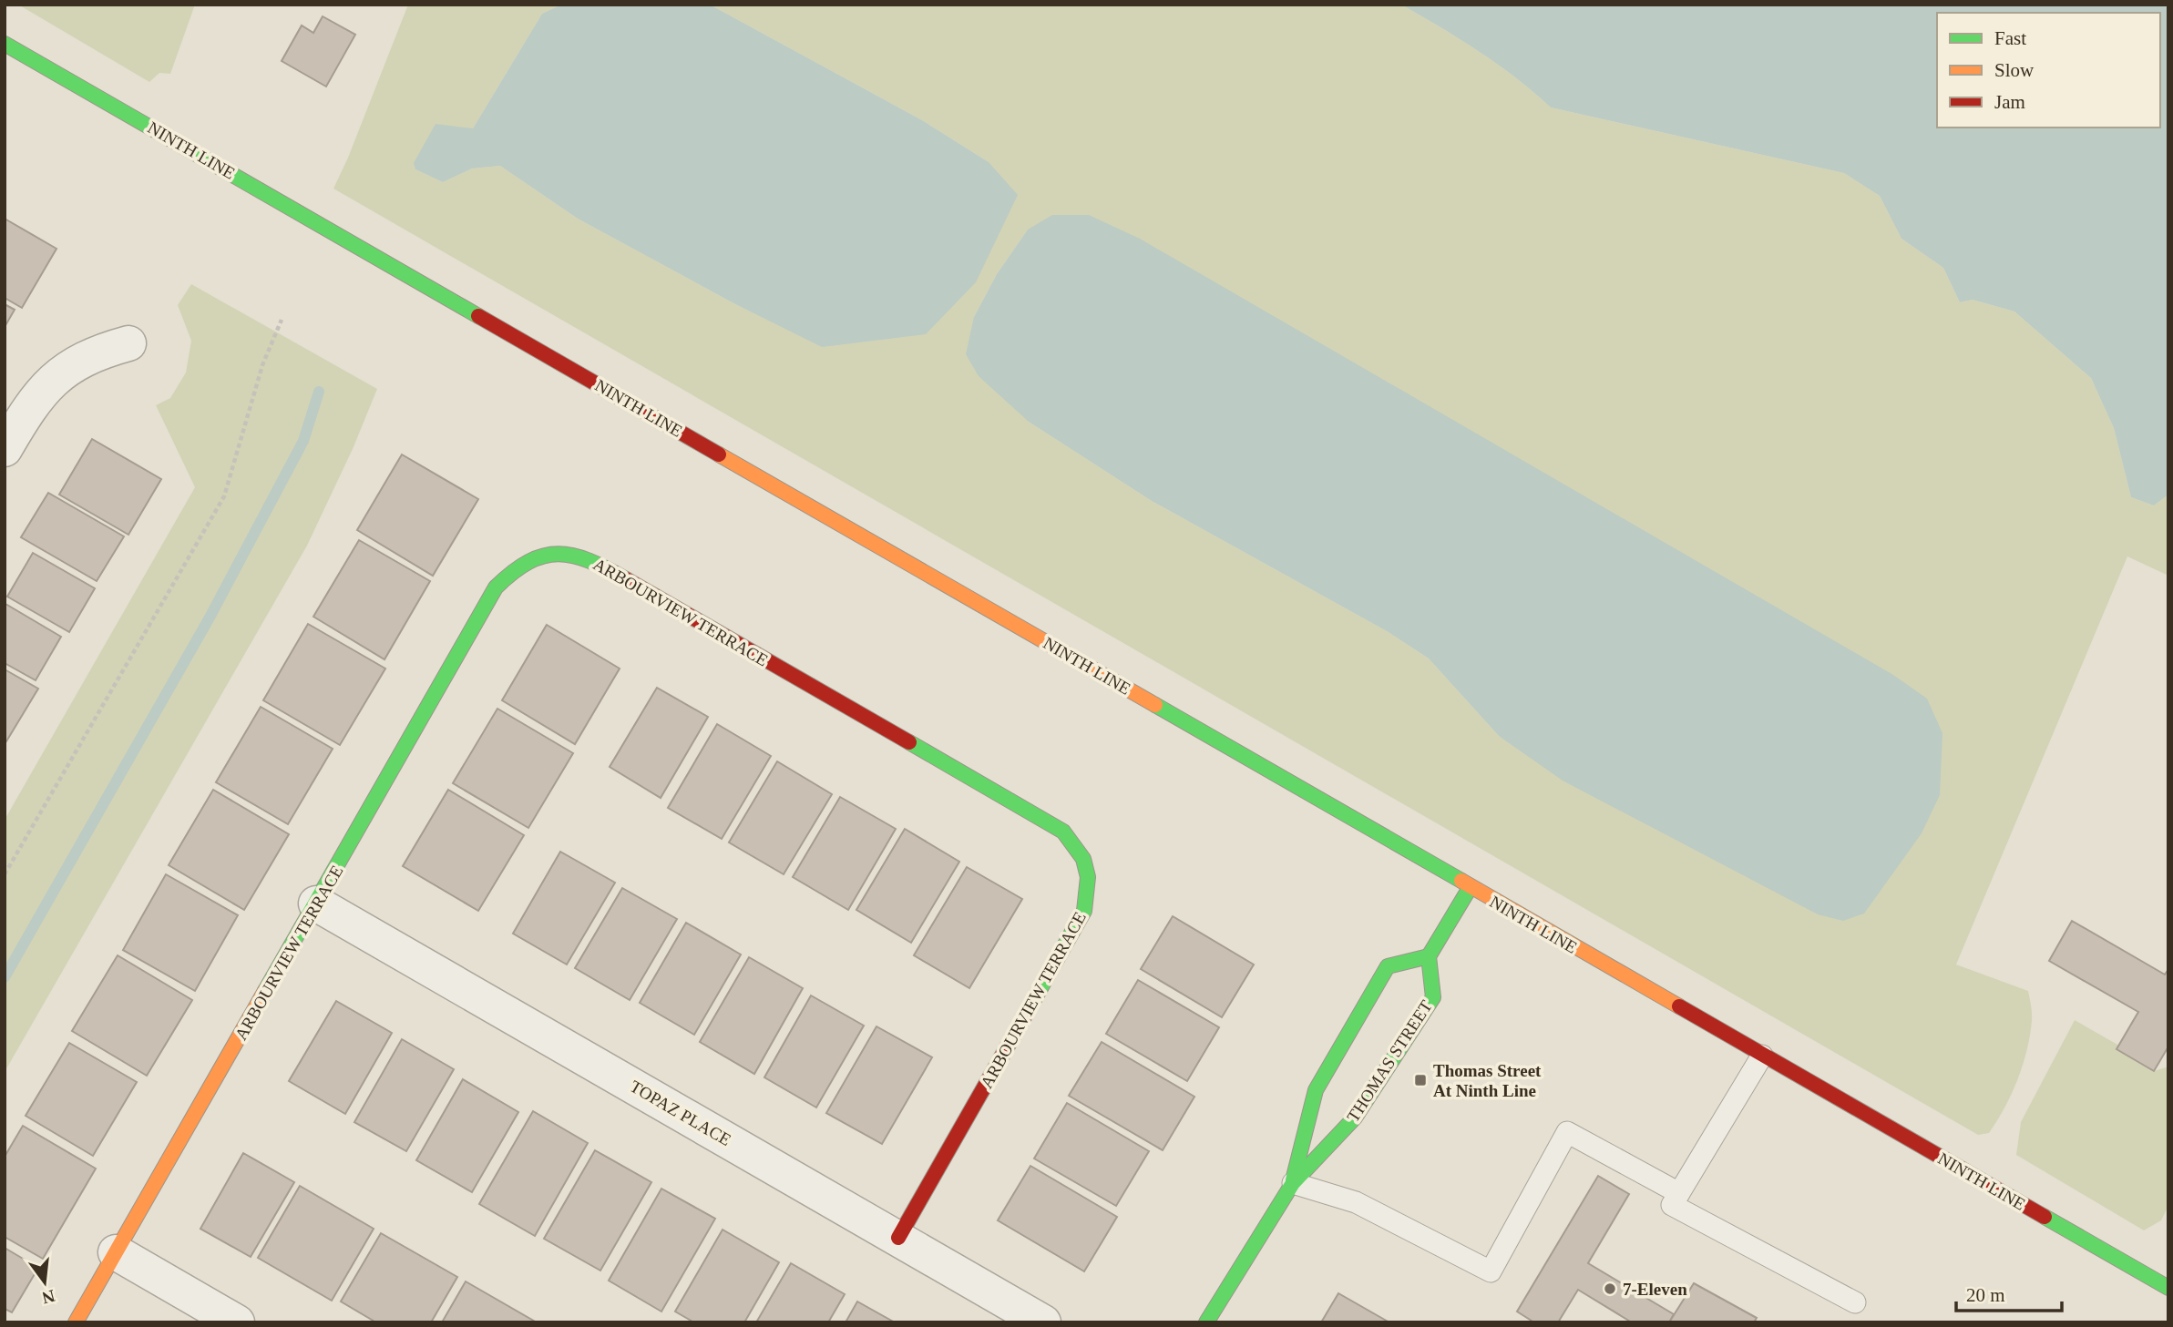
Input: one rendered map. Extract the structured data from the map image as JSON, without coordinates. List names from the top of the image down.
{
  "streets": {
    "street": [
      "NINTH LINE",
      "ARBOURVIEW TERRACE",
      "THOMAS STREET",
      "TOPAZ PLACE"
    ]
  },
  "crossings": [
    ["ARBOURVIEW TERRACE", "TOPAZ PLACE"]
  ],
  "places": {
    "transit": ["Thomas Street At Ninth Line"],
    "other": ["7-Eleven"]
  },
  "legend": ["Fast", "Slow", "Jam"],
  "scale_bar": "20 m",
  "north": "bottom"
}
